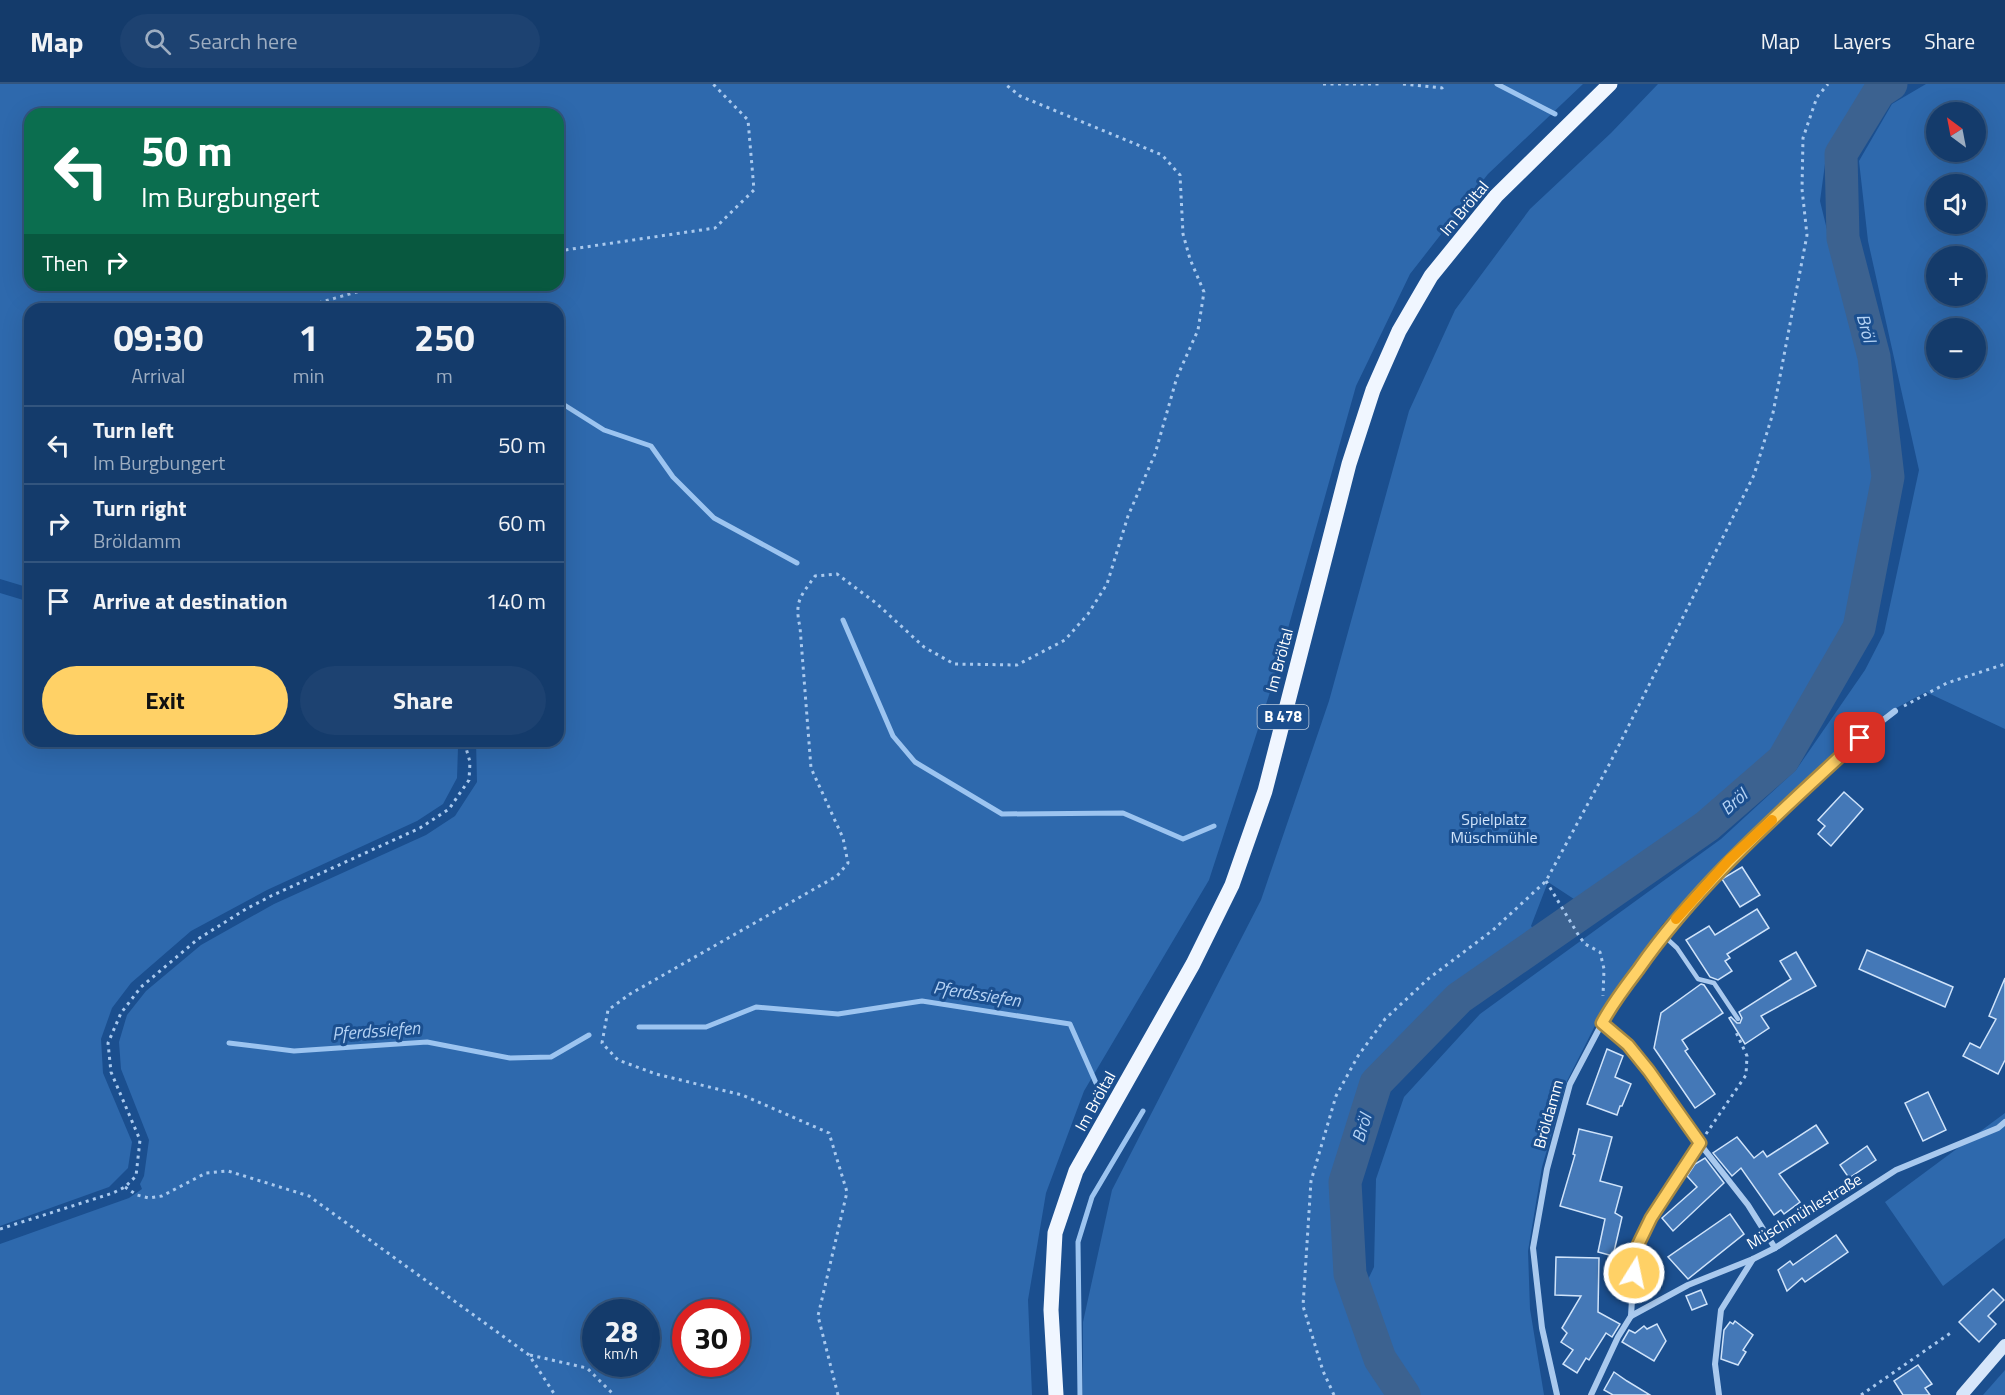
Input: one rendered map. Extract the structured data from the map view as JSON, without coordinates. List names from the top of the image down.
{
  "streets": {
    "main road": ["Im Bröltal", "B 478"],
    "street": ["Bröldamm", "Müschmühlestraße"]
  },
  "water": ["Bröl", "Pferdssiefen"],
  "parks": ["Spielplatz Müschmühle"],
  "north": "top left",
  "page": {
    "header": "Map",
    "search": "Search here",
    "nav": ["Map", "Layers", "Share"],
    "map_buttons": ["+", "−"],
    "turn": ["50 m", "Im Burgbungert"],
    "then": "Then",
    "eta": [
      "09:30",
      "Arrival",
      "1",
      "min",
      "250",
      "m"
    ],
    "list": [
      {
        "name": "Turn left",
        "note": "Im Burgbungert",
        "value": "50 m"
      },
      {
        "name": "Turn right",
        "note": "Bröldamm",
        "value": "60 m"
      },
      {
        "name": "Arrive at destination",
        "value": "140 m"
      }
    ],
    "buttons": ["Exit", "Share"],
    "speed": "28 km/h",
    "limit": "30"
  }
}
